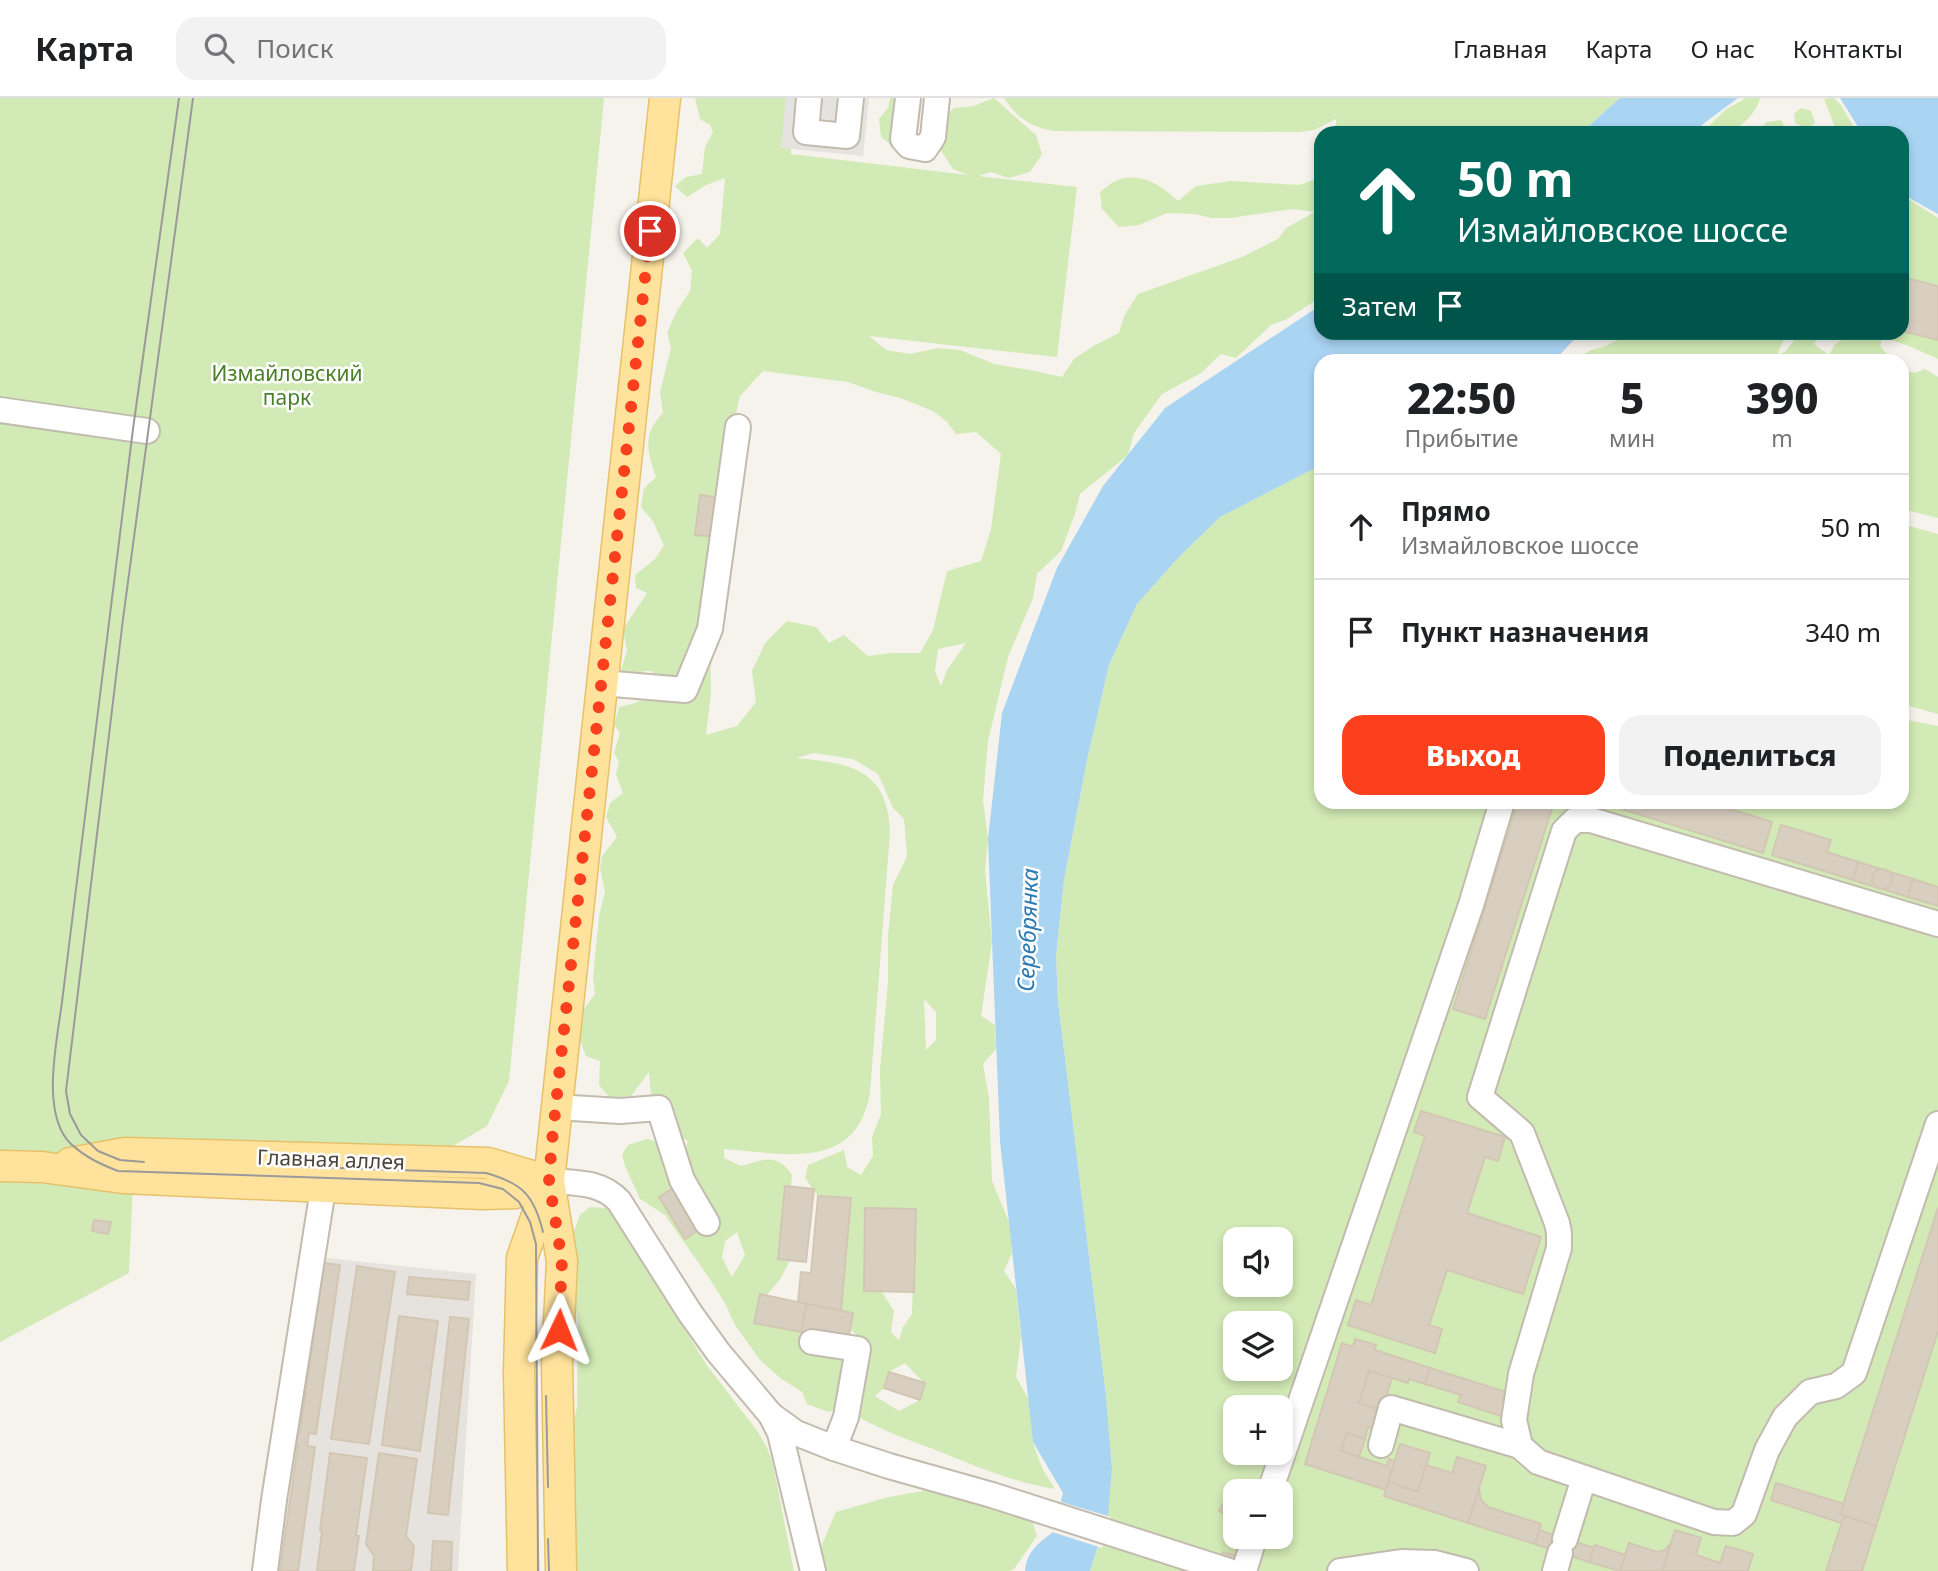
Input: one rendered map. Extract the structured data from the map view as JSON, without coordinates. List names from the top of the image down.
{
  "streets": {
    "main road": ["Главная аллея"]
  },
  "water": ["Серебрянка"],
  "parks": ["Измайловский парк"],
  "page": {
    "header": "Карта",
    "search": "Поиск",
    "nav": [
      "Главная",
      "Карта",
      "О нас",
      "Контакты"
    ],
    "turn": ["50 m", "Измайловское шоссе"],
    "then": "Затем",
    "eta": [
      "22:50",
      "Прибытие",
      "5",
      "мин",
      "390",
      "m"
    ],
    "list": [
      {
        "name": "Прямо",
        "note": "Измайловское шоссе",
        "value": "50 m"
      },
      {
        "name": "Пункт назначения",
        "value": "340 m"
      }
    ],
    "buttons": ["Выход", "Поделиться"],
    "map_buttons": ["+", "−"]
  }
}
